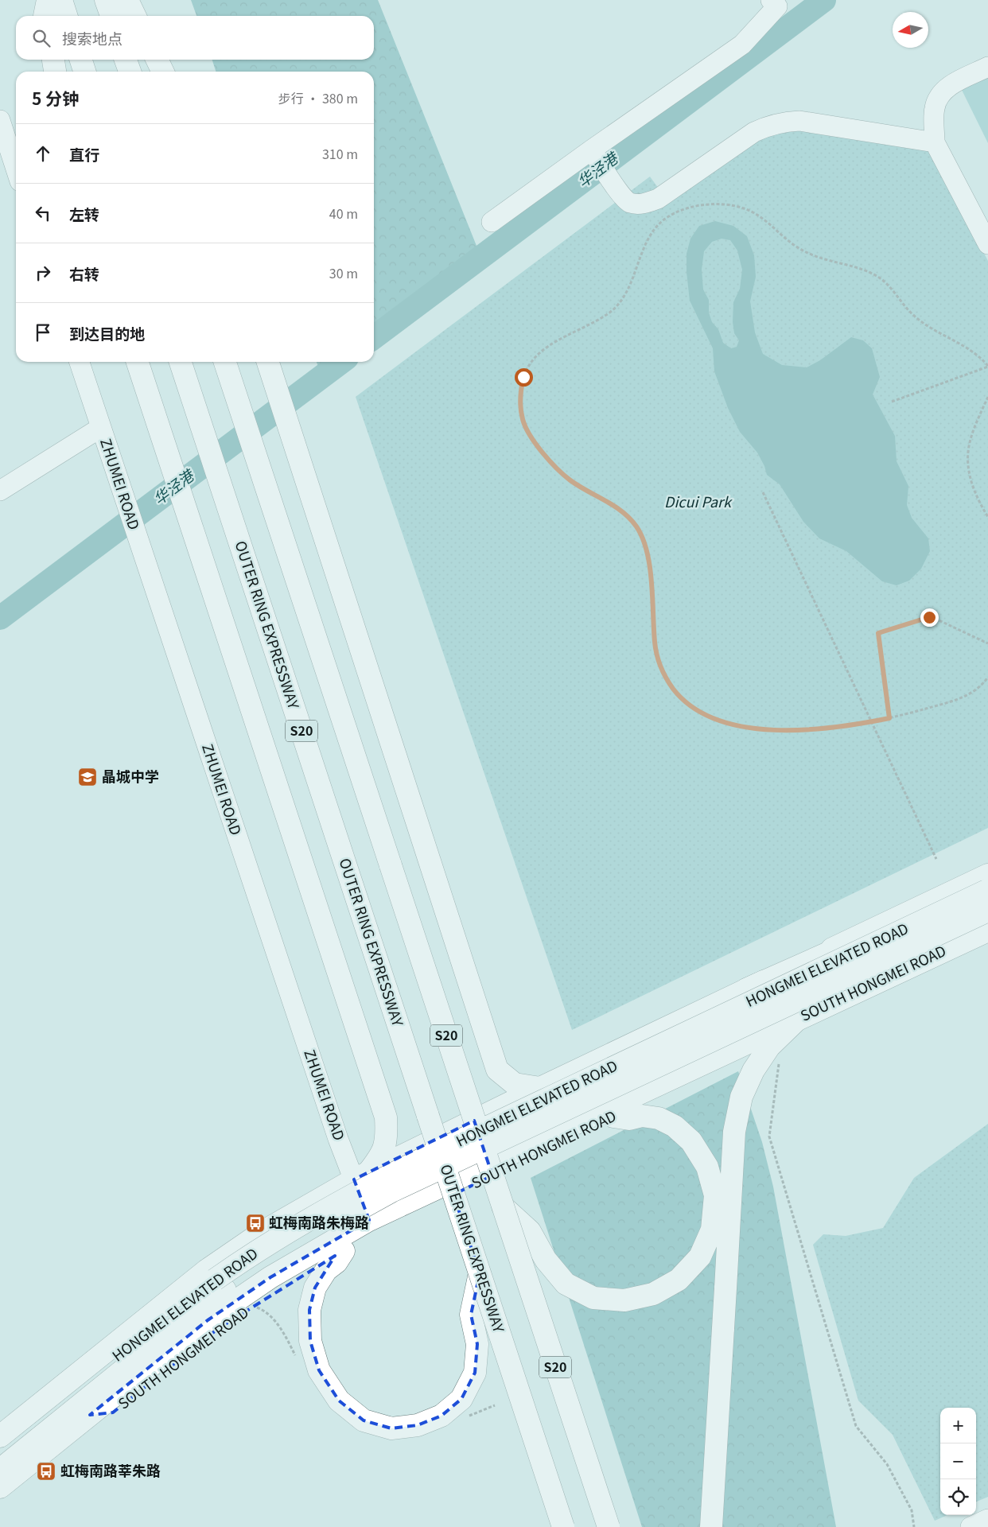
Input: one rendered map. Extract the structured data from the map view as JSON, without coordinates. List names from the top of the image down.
{
  "streets": {
    "main road": [
      "OUTER RING EXPRESSWAY",
      "S20",
      "HONGMEI ELEVATED ROAD",
      "SOUTH HONGMEI ROAD"
    ],
    "street": ["ZHUMEI ROAD"]
  },
  "crossings": [
    ["ZHUMEI ROAD", "SOUTH HONGMEI ROAD"]
  ],
  "water": ["华泾港"],
  "parks": ["Dicui Park"],
  "places": {
    "school or university": ["晶城中学"],
    "bus stop": ["虹梅南路朱梅路", "虹梅南路莘朱路"]
  },
  "north": "left",
  "page": {
    "search": "搜索地点",
    "heading": ["5 分钟", "步行 · 380 m"],
    "list": [
      ["直行", "310 m"],
      ["左转", "40 m"],
      ["右转", "30 m"],
      "到达目的地"
    ],
    "map_buttons": ["+", "−"]
  }
}
